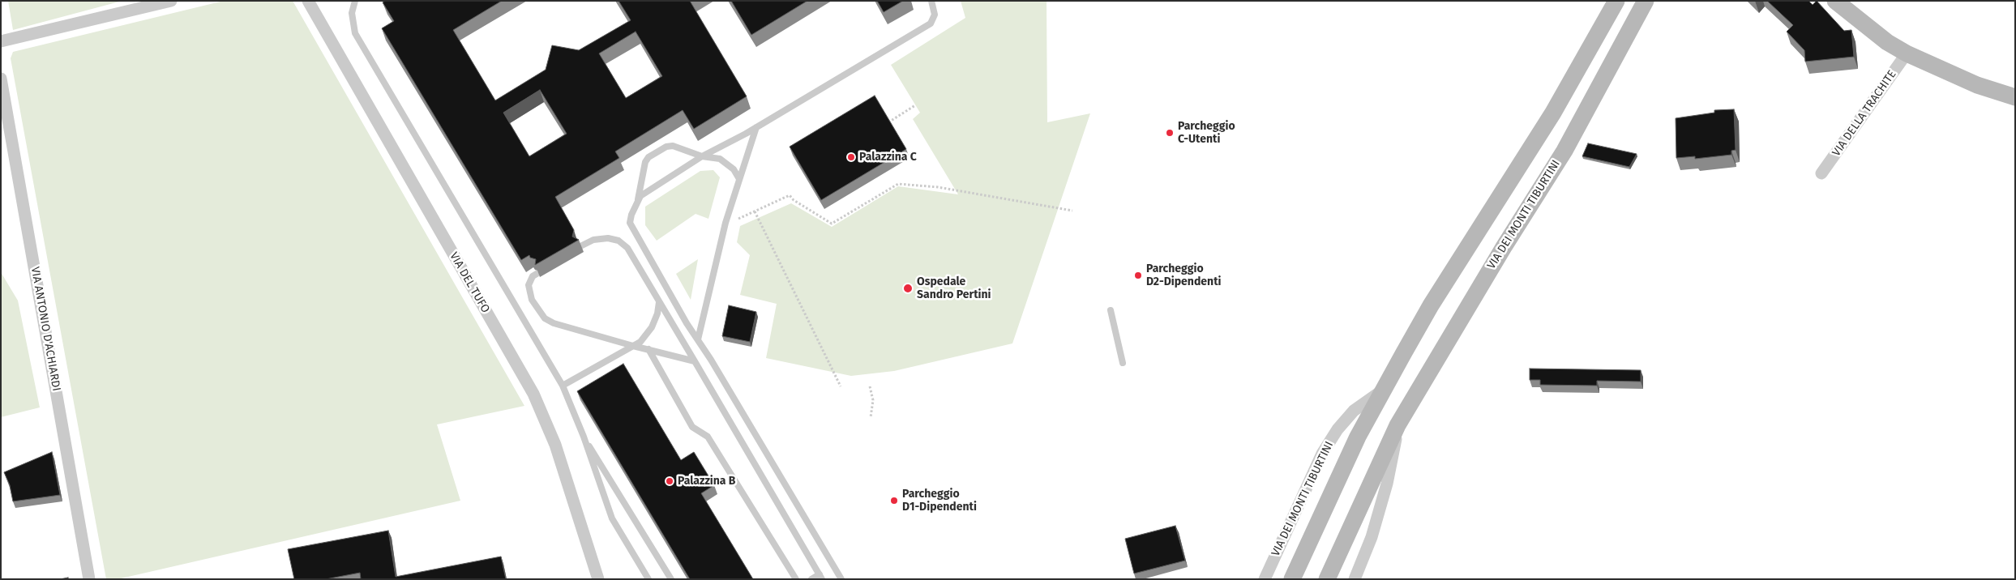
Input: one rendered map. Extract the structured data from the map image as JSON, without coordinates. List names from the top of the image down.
{
  "streets": {
    "main road": ["VIA DEI MONTI TIBURTINI"],
    "street": ["VIA DELLA TRACHITE", "VIA DEL TUFO", "VIA ANTONIO D'ACHIARDI"]
  },
  "places": [
    "Parcheggio C-Utenti",
    "Palazzina C",
    "Parcheggio D2-Dipendenti",
    "Ospedale Sandro Pertini",
    "Palazzina B",
    "Parcheggio D1-Dipendenti"
  ]
}
